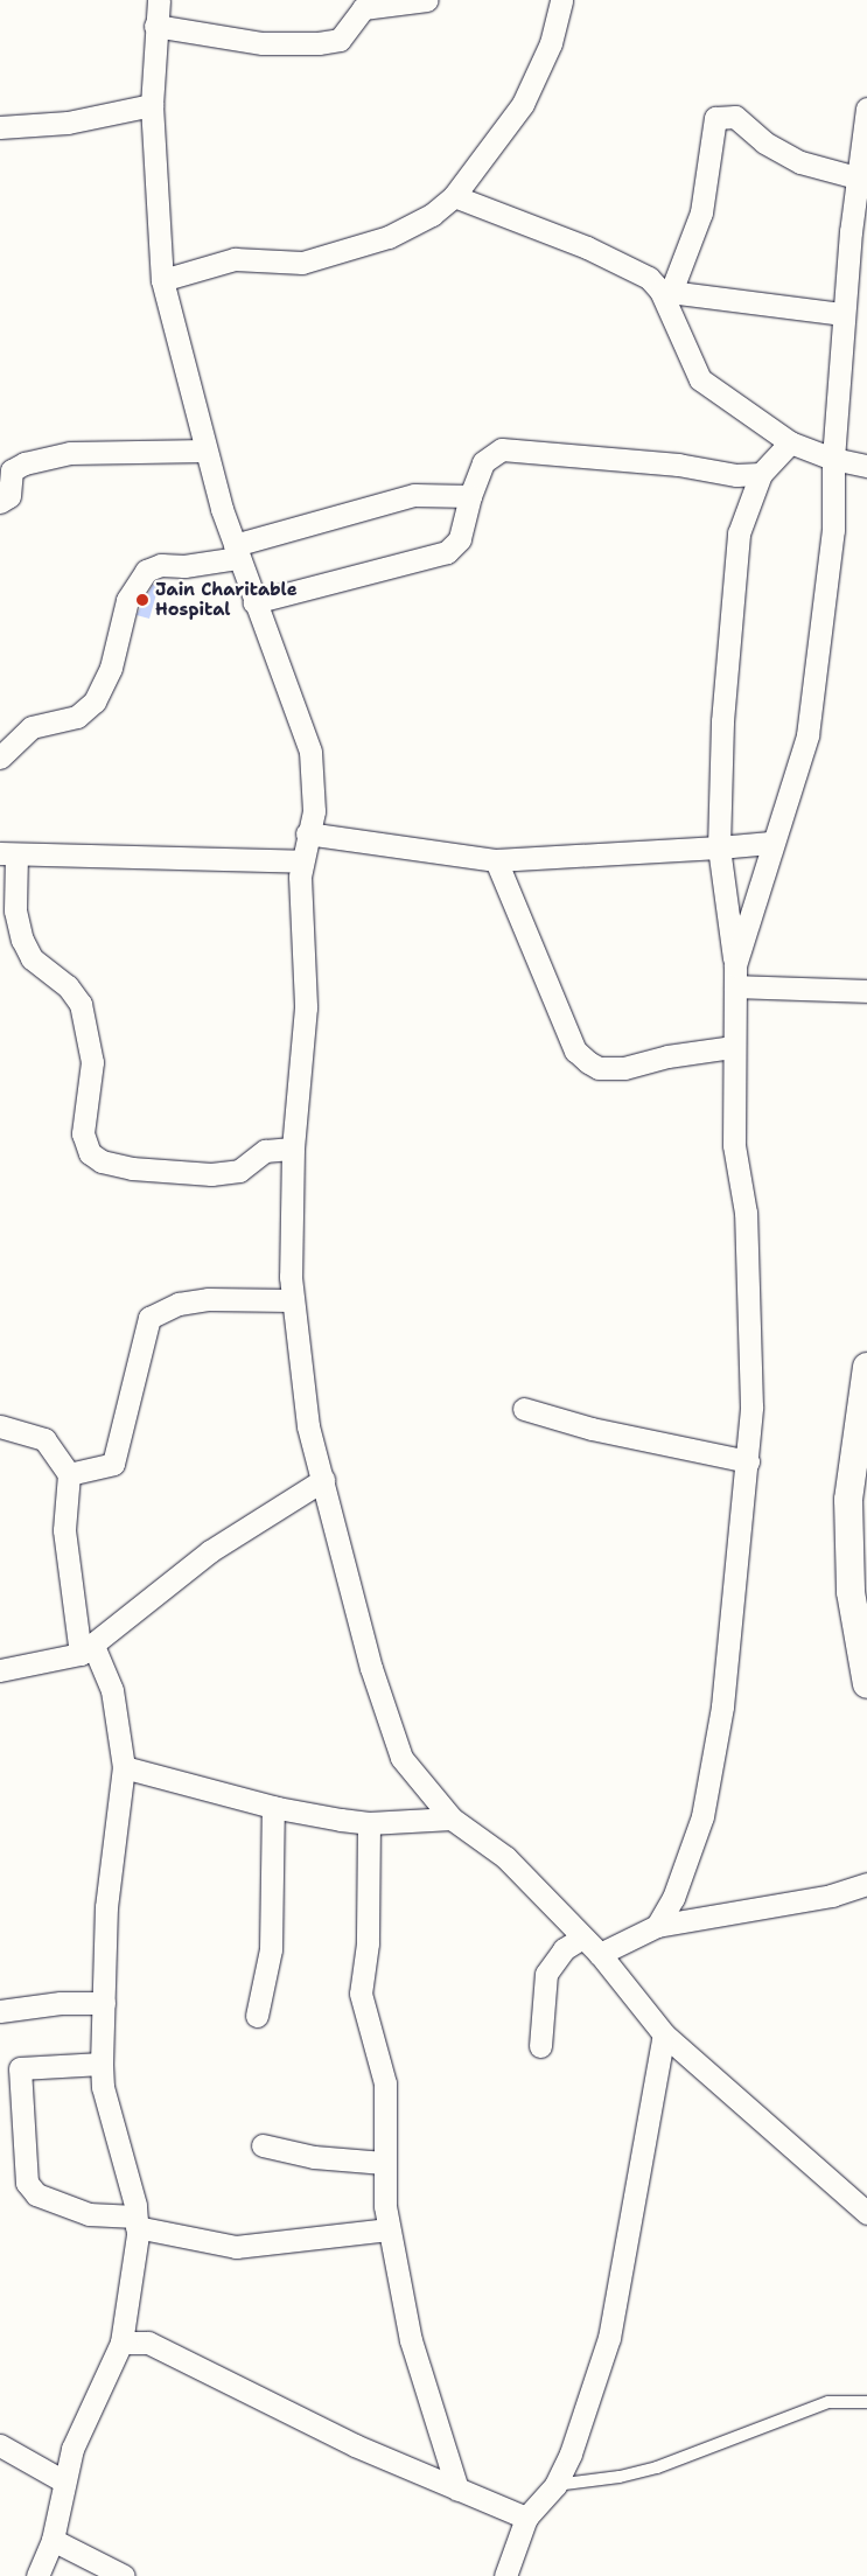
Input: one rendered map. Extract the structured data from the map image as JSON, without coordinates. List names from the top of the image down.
{
  "places": ["Jain Charitable Hospital"]
}
